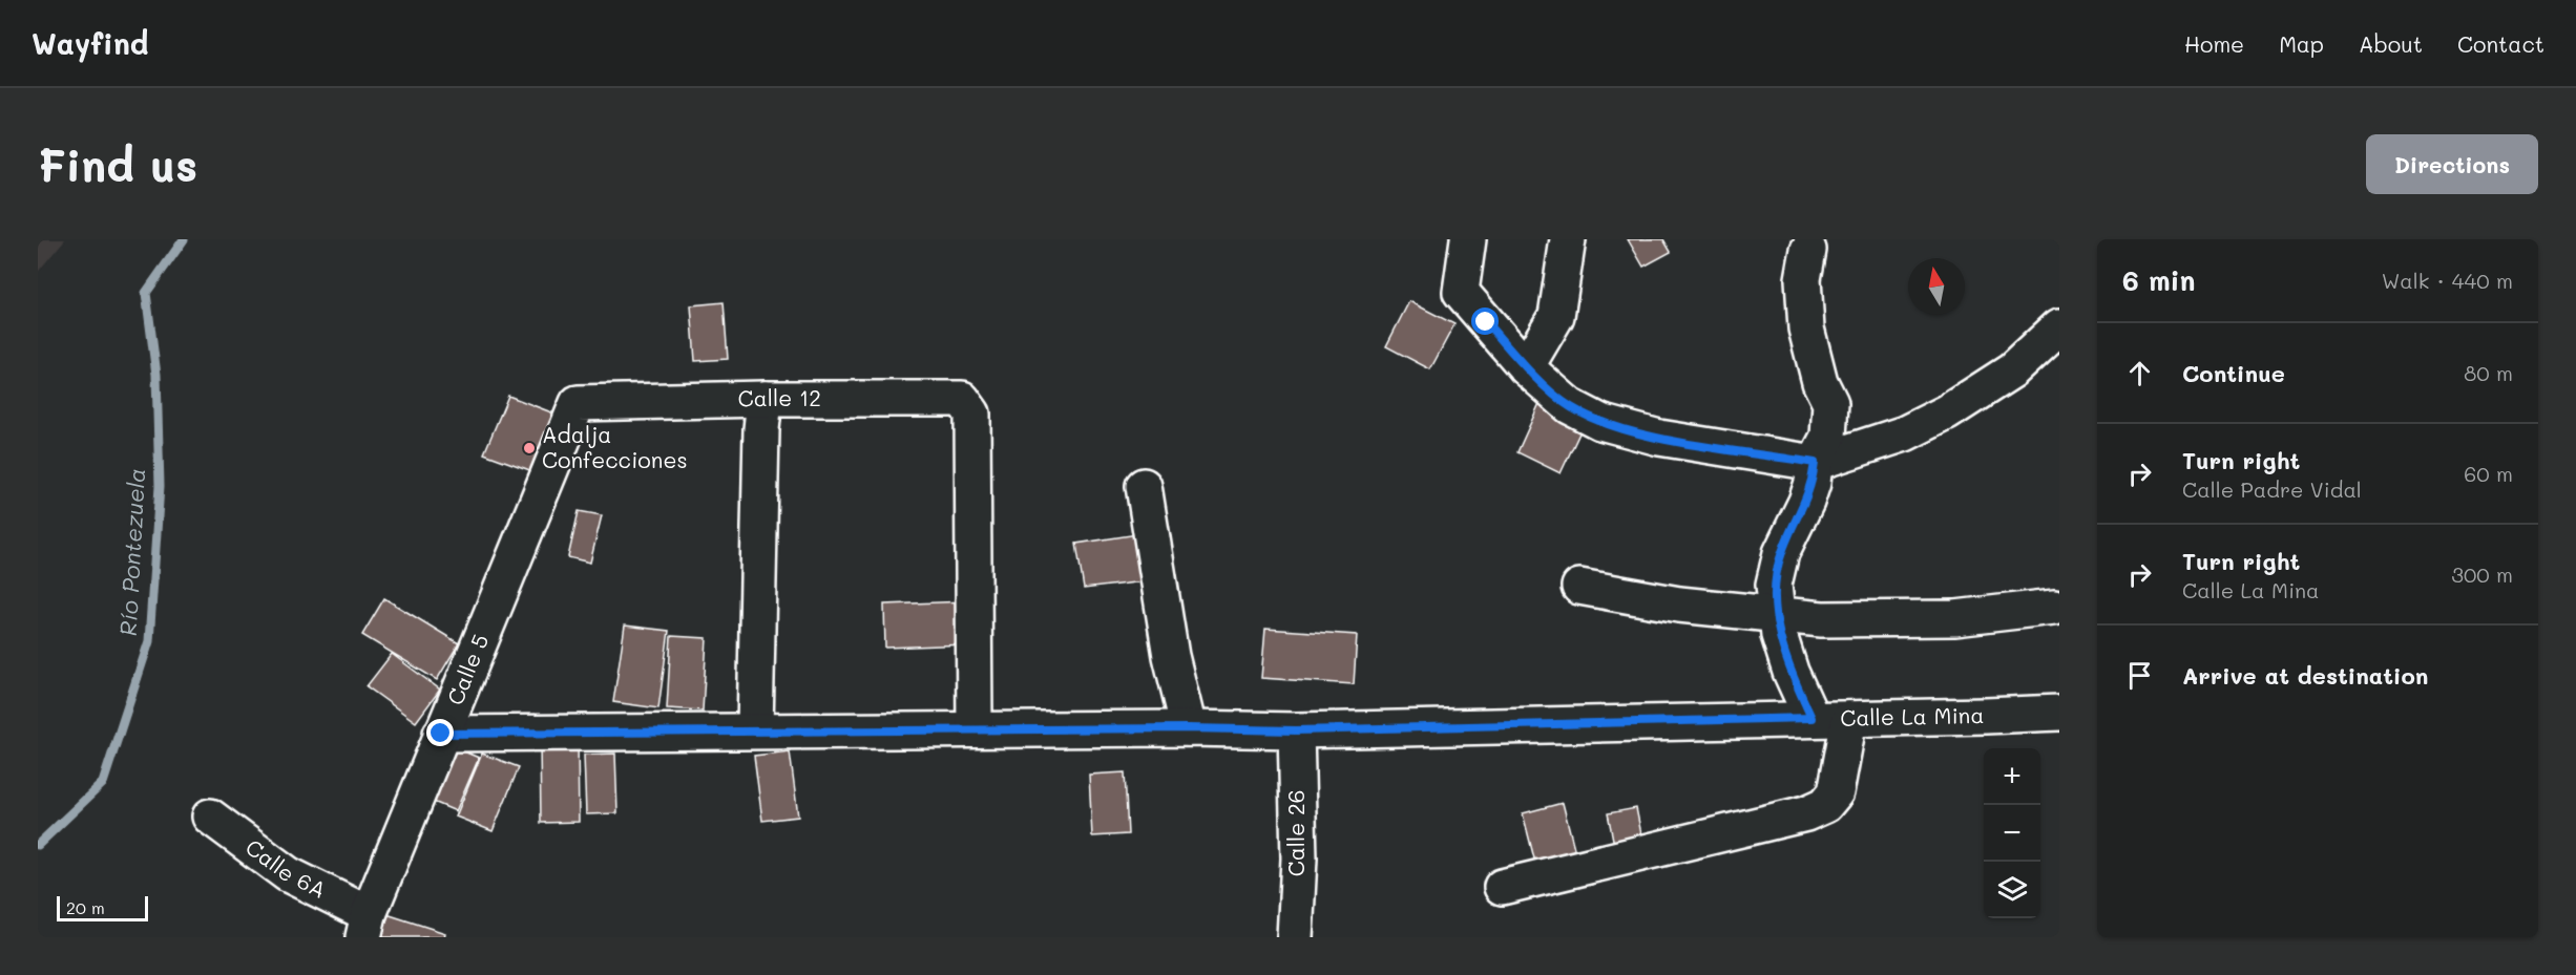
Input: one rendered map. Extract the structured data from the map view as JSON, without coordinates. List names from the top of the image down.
{
  "streets": {
    "street": [
      "Calle 12",
      "Calle 5",
      "Calle La Mina",
      "Calle 26",
      "Calle 6A"
    ]
  },
  "crossings": [
    ["Calle 12", "Calle 5"],
    ["Calle 12", "Calle La Mina"],
    ["Calle 5", "Calle La Mina"],
    ["Calle 5", "Calle 6A"],
    ["Calle La Mina", "Calle 26"]
  ],
  "water": ["Río Pontezuela"],
  "places": ["Adalja Confecciones"],
  "scale_bar": "20 m",
  "north": "top",
  "page": {
    "header": "Wayfind",
    "nav": [
      "Home",
      "Map",
      "About",
      "Contact"
    ],
    "buttons": "Directions",
    "title": "Find us",
    "heading": ["6 min", "Walk · 440 m"],
    "list": [
      ["Continue", "80 m"],
      ["Turn right", "Calle Padre Vidal", "60 m"],
      ["Turn right", "Calle La Mina", "300 m"],
      "Arrive at destination"
    ],
    "map_buttons": ["+", "−"],
    "scale": "20 m"
  }
}
